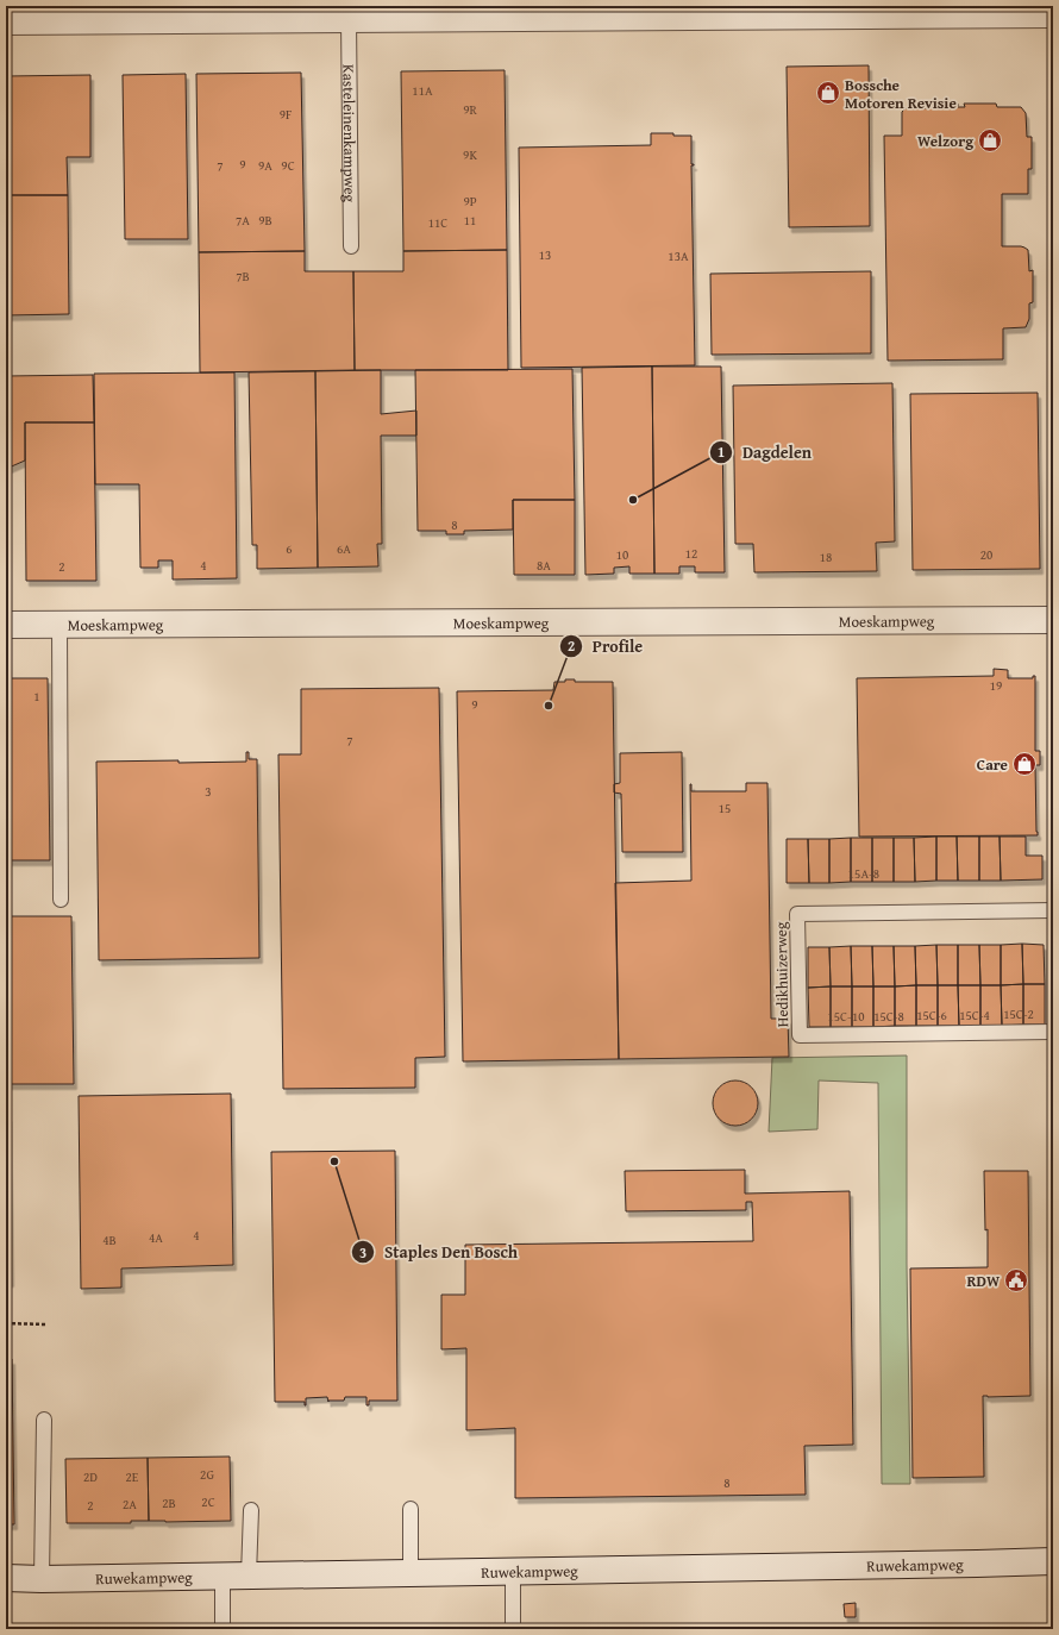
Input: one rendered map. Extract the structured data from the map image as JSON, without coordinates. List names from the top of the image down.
{
  "streets": {
    "street": ["Moeskampweg", "Ruwekampweg"],
    "lane": ["Kasteleinenkampweg", "Hedikhuizerweg"]
  },
  "places": {
    "shop": ["Bossche Motoren Revisie", "Welzorg", "Care"],
    "other": ["Dagdelen", "Profile", "Staples Den Bosch"],
    "public building": ["RDW"]
  },
  "house_numbers": [
    "11A",
    "9R",
    "9F",
    "9K",
    "9",
    "7",
    "9A",
    "9C",
    "9P",
    "7A",
    "9B",
    "11",
    "11C",
    "13",
    "13A",
    "7B",
    "8",
    "6",
    "6A",
    "12",
    "10",
    "20",
    "18",
    "4",
    "8A",
    "2",
    "19",
    "1",
    "9",
    "7",
    "3",
    "15",
    "15A-8",
    "15C-2",
    "15C-6",
    "15C-4",
    "15C-10",
    "15C-8",
    "4",
    "4A",
    "4B",
    "2G",
    "2D",
    "2E",
    "8",
    "2C",
    "2B",
    "2A",
    "2"
  ]
}
